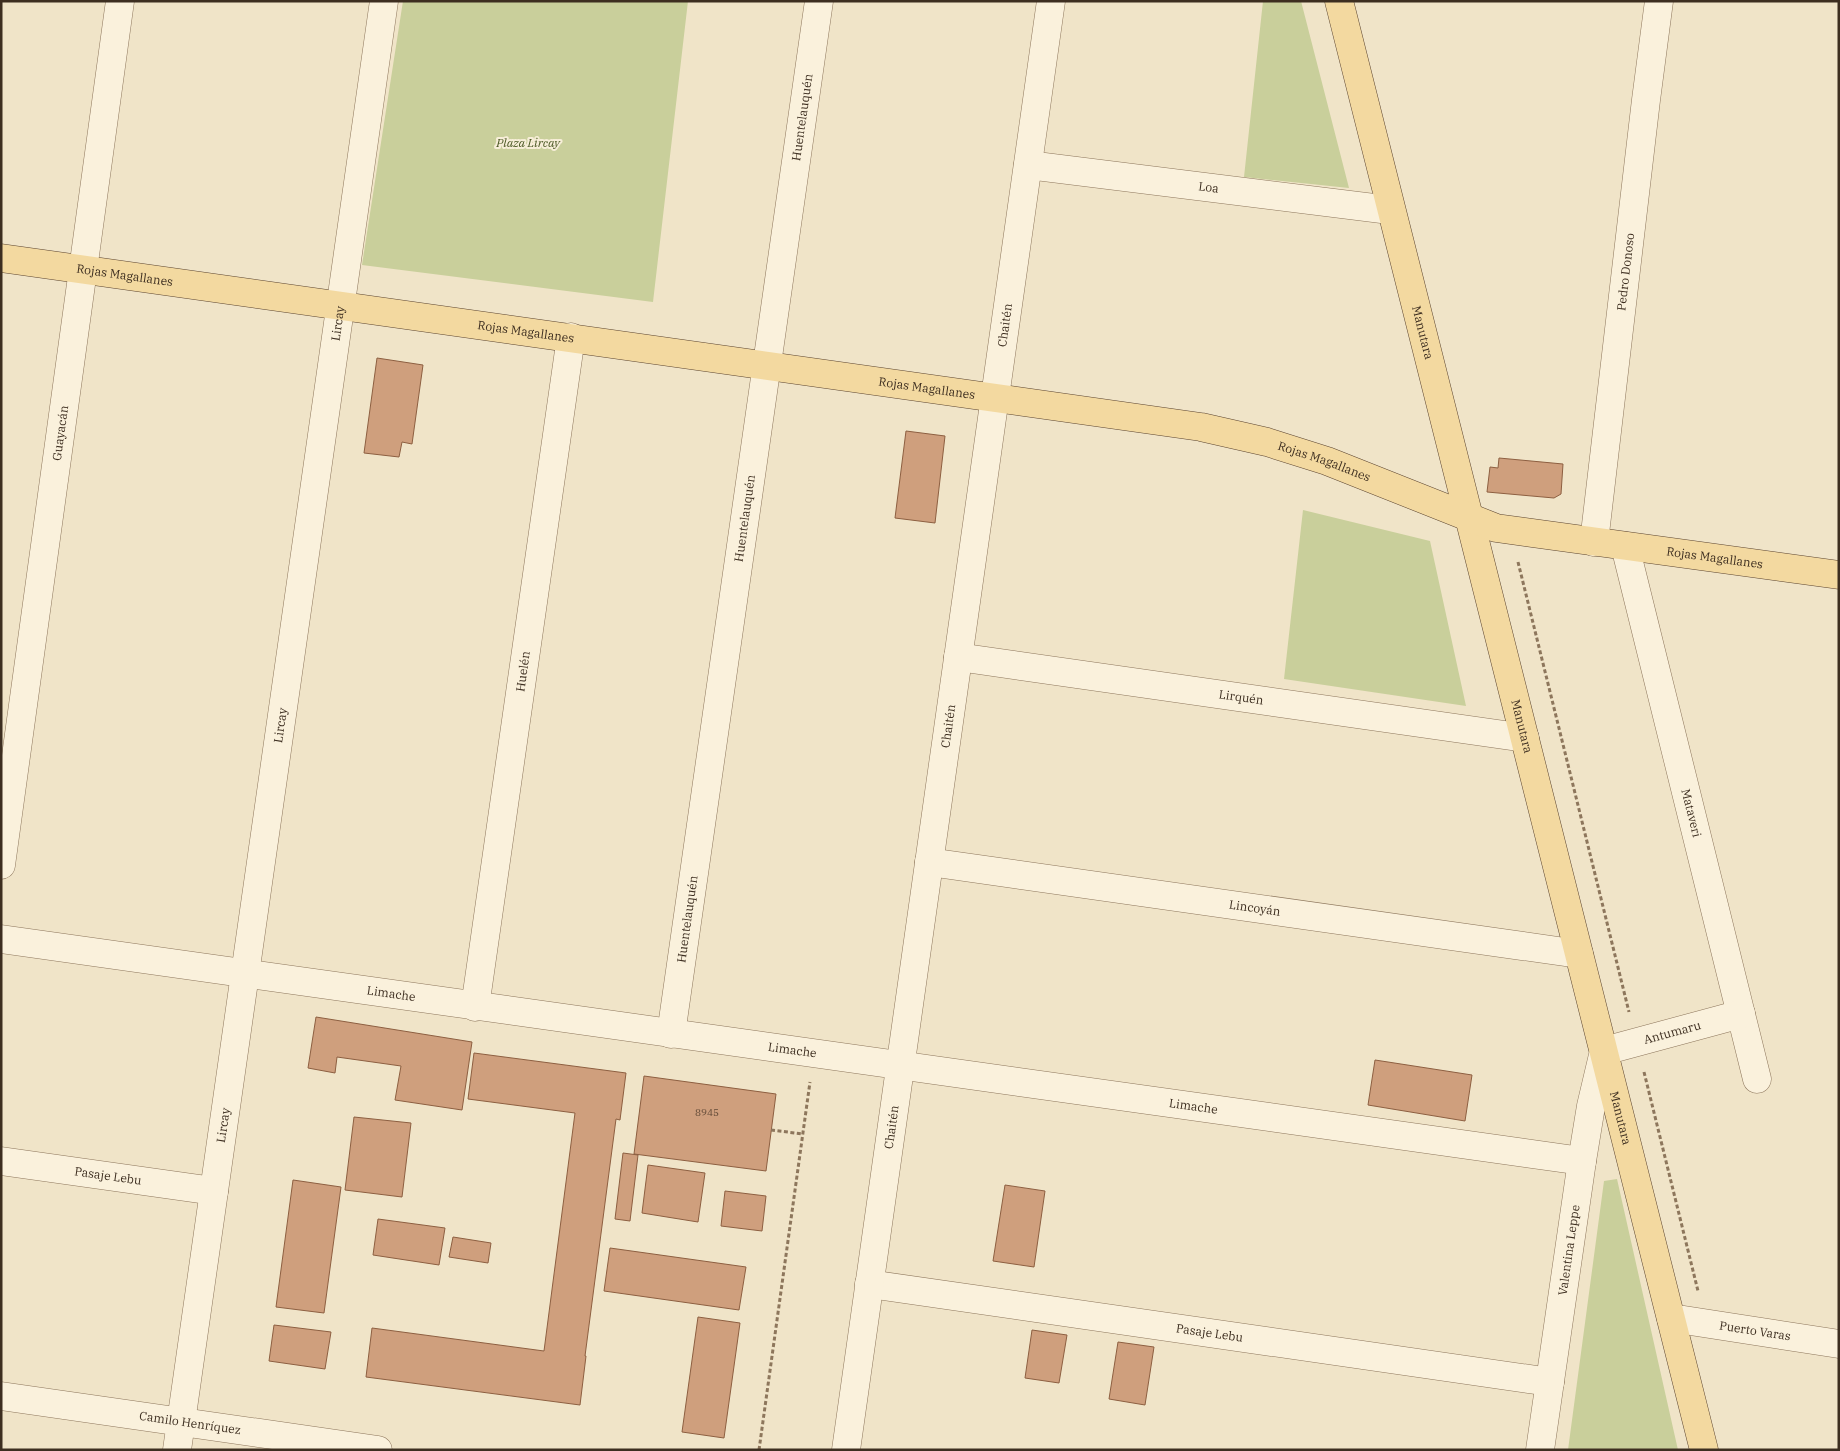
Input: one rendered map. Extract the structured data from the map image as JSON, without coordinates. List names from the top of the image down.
{
  "streets": {
    "main road": ["Rojas Magallanes", "Manutara"],
    "street": [
      "Huentelauquén",
      "Loa",
      "Pedro Donoso",
      "Lircay",
      "Chaitén",
      "Guayacán",
      "Huelén",
      "Lirquén",
      "Mataveri",
      "Lincoyán",
      "Limache",
      "Antumaru",
      "Pasaje Lebu",
      "Valentina Leppe",
      "Puerto Varas",
      "Camilo Henríquez"
    ]
  },
  "crossings": [
    ["Huentelauquén", "Rojas Magallanes"],
    ["Huentelauquén", "Limache"],
    ["Loa", "Chaitén"],
    ["Loa", "Manutara"],
    ["Pedro Donoso", "Rojas Magallanes"],
    ["Rojas Magallanes", "Lircay"],
    ["Rojas Magallanes", "Chaitén"],
    ["Rojas Magallanes", "Manutara"],
    ["Rojas Magallanes", "Guayacán"],
    ["Rojas Magallanes", "Huelén"],
    ["Rojas Magallanes", "Mataveri"],
    ["Lircay", "Limache"],
    ["Lircay", "Pasaje Lebu"],
    ["Lircay", "Camilo Henríquez"],
    ["Chaitén", "Lirquén"],
    ["Chaitén", "Lincoyán"],
    ["Chaitén", "Limache"],
    ["Chaitén", "Pasaje Lebu"],
    ["Manutara", "Lirquén"],
    ["Manutara", "Lincoyán"],
    ["Manutara", "Antumaru"],
    ["Manutara", "Valentina Leppe"],
    ["Manutara", "Puerto Varas"],
    ["Huelén", "Limache"],
    ["Mataveri", "Antumaru"],
    ["Limache", "Valentina Leppe"],
    ["Antumaru", "Valentina Leppe"],
    ["Pasaje Lebu", "Valentina Leppe"]
  ],
  "parks": ["Plaza Lircay"],
  "house_numbers": ["8945"]
}
